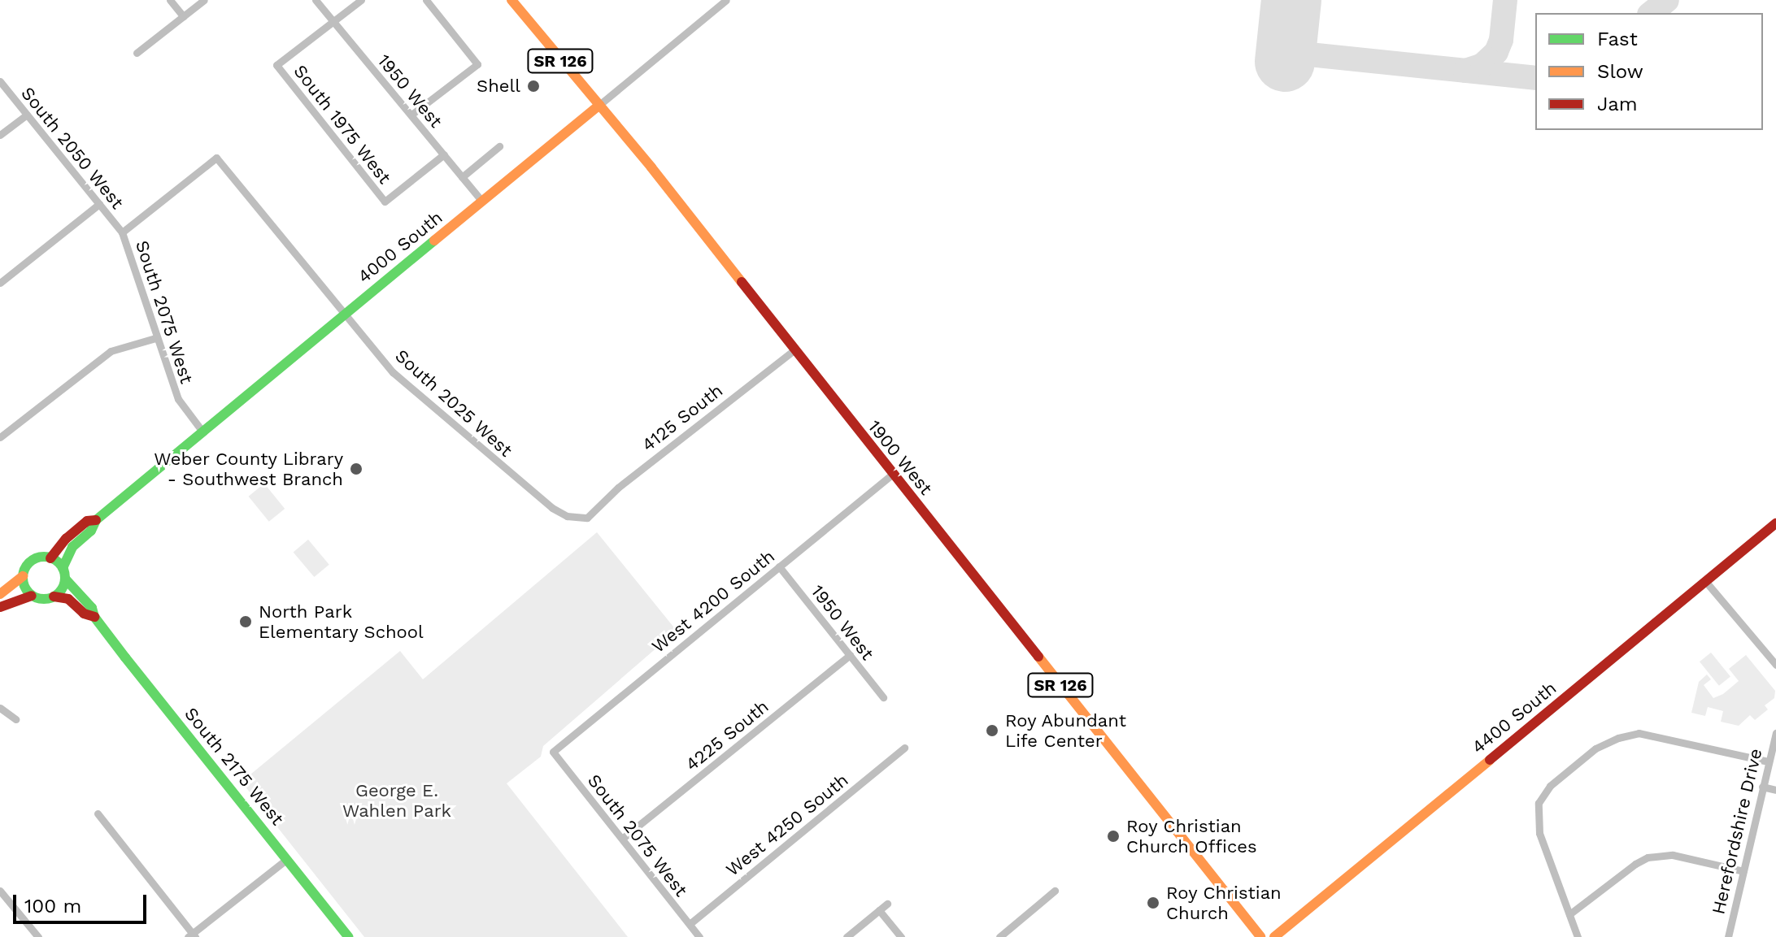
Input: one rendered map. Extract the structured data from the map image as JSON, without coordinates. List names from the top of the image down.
{
  "streets": {
    "street": [
      "SR 126",
      "1950 West",
      "South 1975 West",
      "South 2050 West",
      "4000 South",
      "South 2075 West",
      "South 2025 West",
      "4125 South",
      "1900 West",
      "West 4200 South",
      "4400 South",
      "4225 South",
      "South 2175 West",
      "West 4250 South",
      "Herefordshire Drive"
    ]
  },
  "crossings": [
    ["1950 West", "South 1975 West"],
    ["1950 West", "4000 South"],
    ["1950 West", "West 4200 South"],
    ["1950 West", "4225 South"],
    ["South 2050 West", "South 2075 West"],
    ["South 2050 West", "South 2025 West"],
    ["4000 South", "South 2075 West"],
    ["4000 South", "South 2025 West"],
    ["4000 South", "1900 West"],
    ["4000 South", "South 2175 West"],
    ["South 2075 West", "South 2025 West"],
    ["South 2075 West", "West 4200 South"],
    ["South 2075 West", "4225 South"],
    ["South 2075 West", "West 4250 South"],
    ["South 2025 West", "4125 South"],
    ["4125 South", "1900 West"],
    ["1900 West", "West 4200 South"]
  ],
  "parks": ["George E. Wahlen Park"],
  "places": [
    "Shell",
    "Weber County Library - Southwest Branch",
    "North Park Elementary School",
    "Roy Abundant Life Center",
    "Roy Christian Church Offices",
    "Roy Christian Church"
  ],
  "legend": ["Fast", "Slow", "Jam"],
  "scale_bar": "100 m"
}
